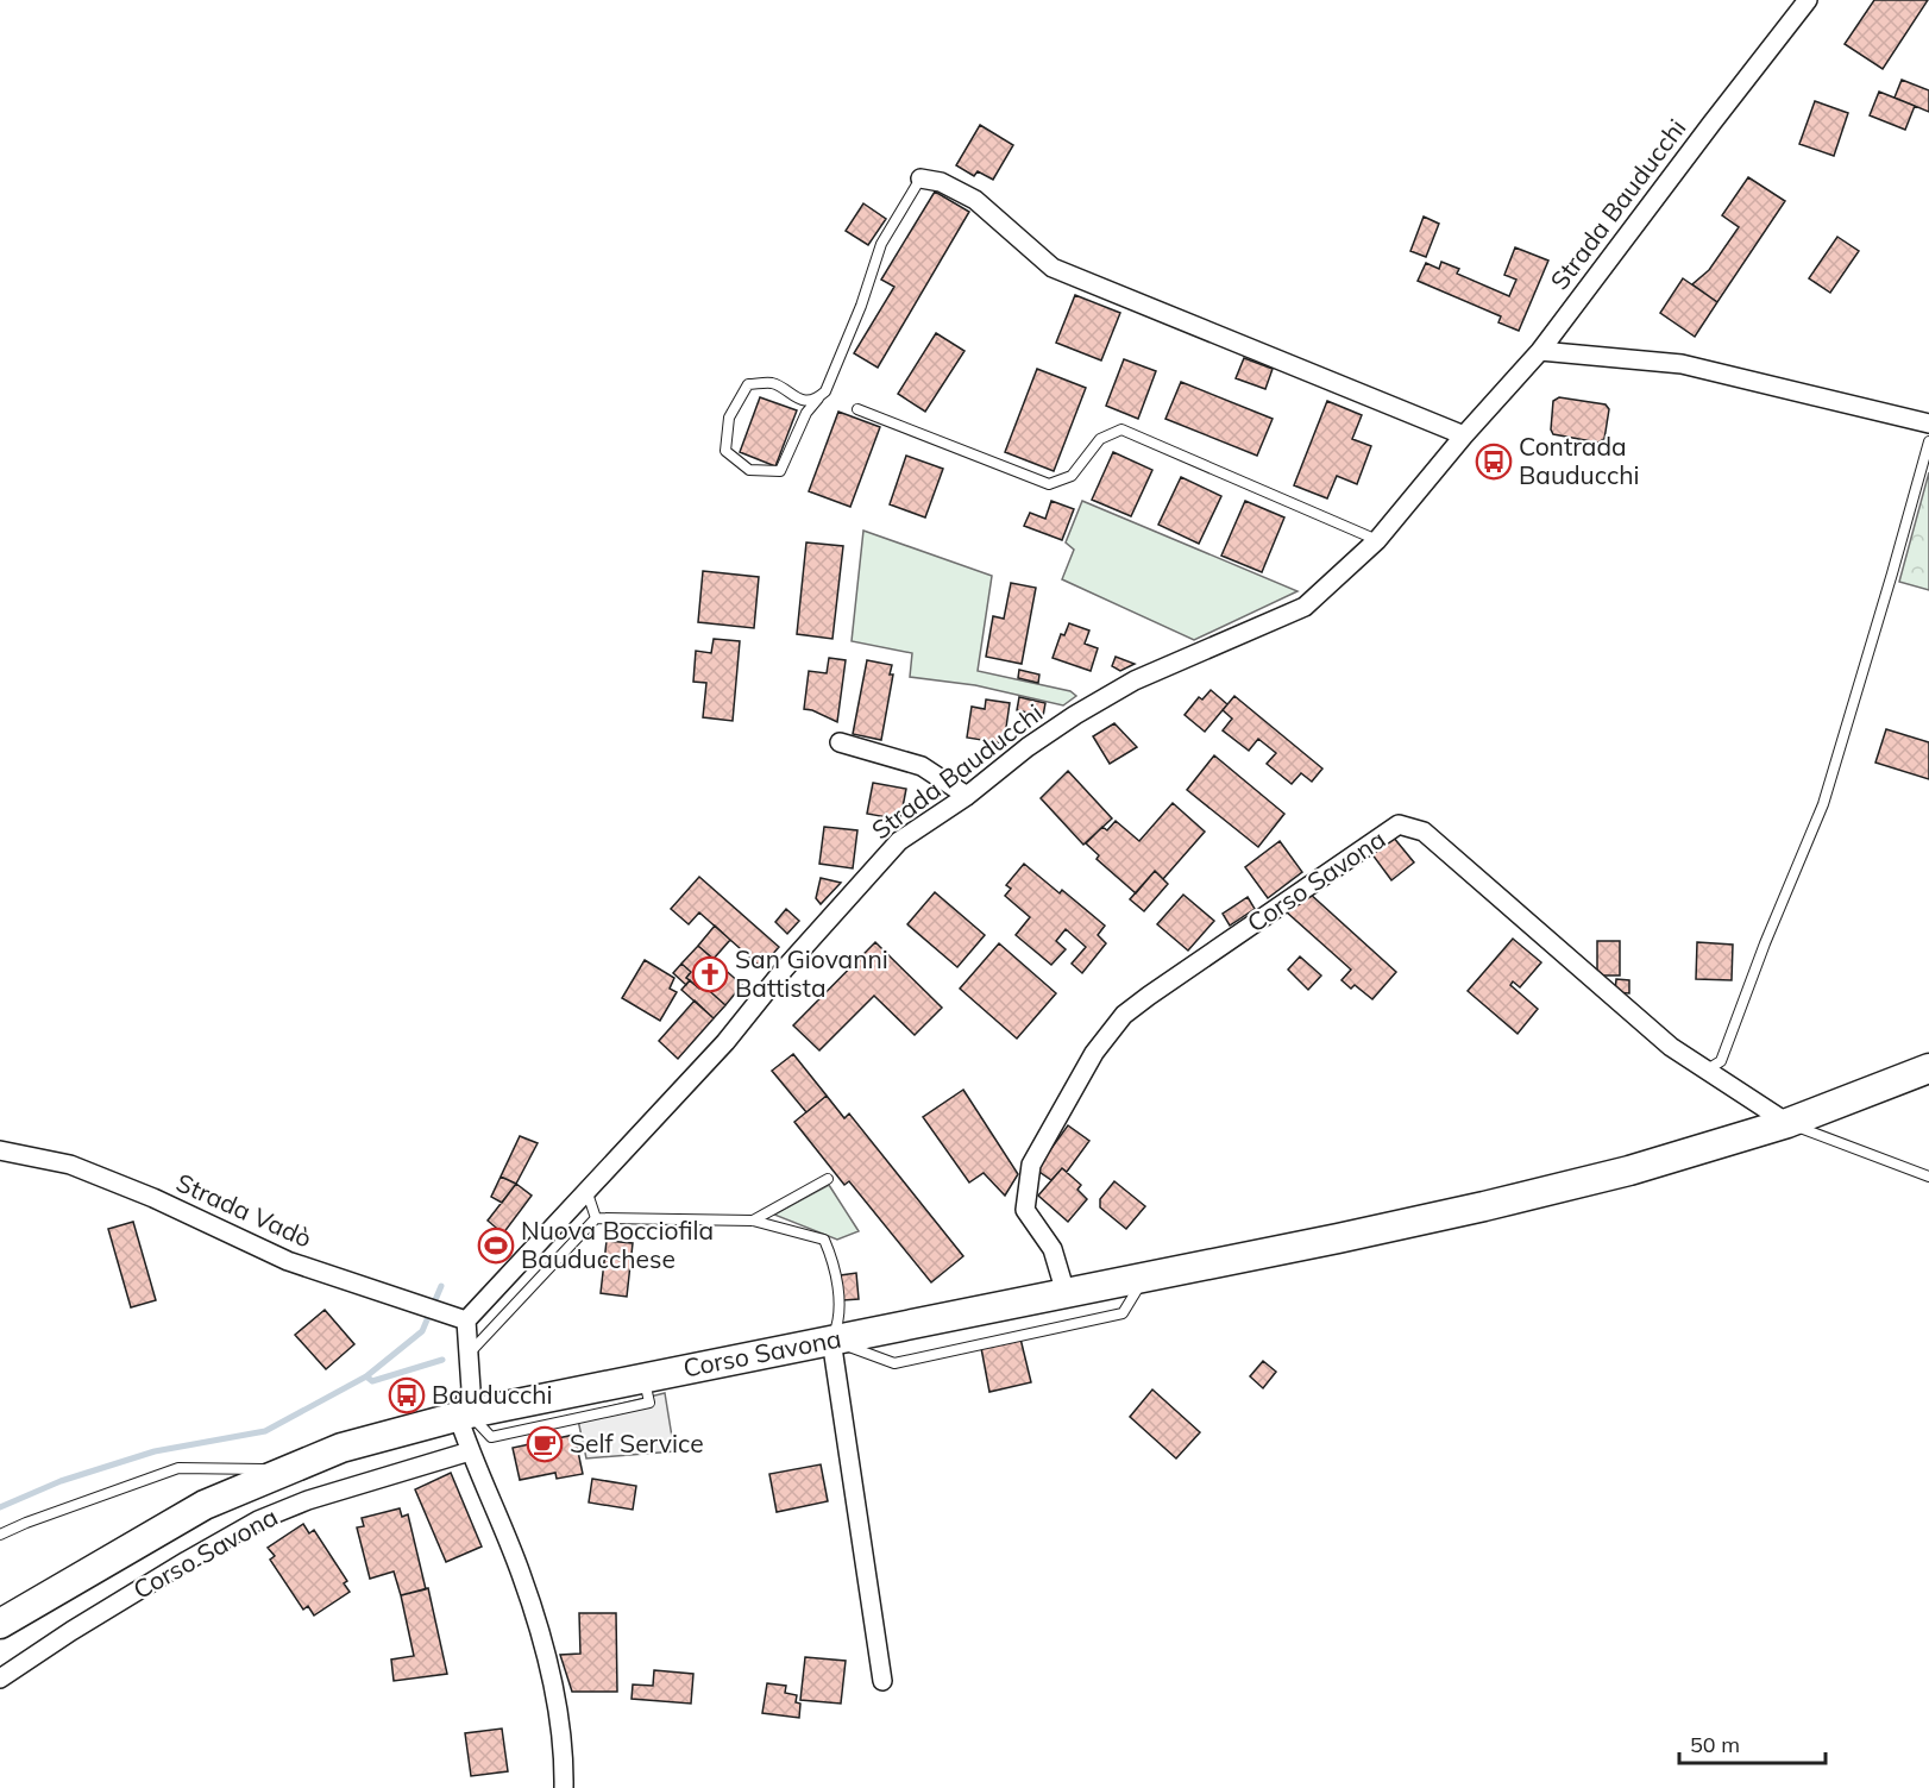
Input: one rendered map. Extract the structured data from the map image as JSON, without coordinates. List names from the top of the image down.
{
  "streets": {
    "main road": ["Corso Savona"],
    "street": ["Strada Bauducchi", "Strada Vadò"]
  },
  "crossings": [
    ["Strada Bauducchi", "Strada Vadò"]
  ],
  "places": {
    "bus stop": ["Contrada Bauducchi", "Bauducchi"],
    "church": ["San Giovanni Battista"],
    "sports": ["Nuova Bocciofila Bauducchese"],
    "cafe": ["Self Service"]
  },
  "scale_bar": "50 m"
}
